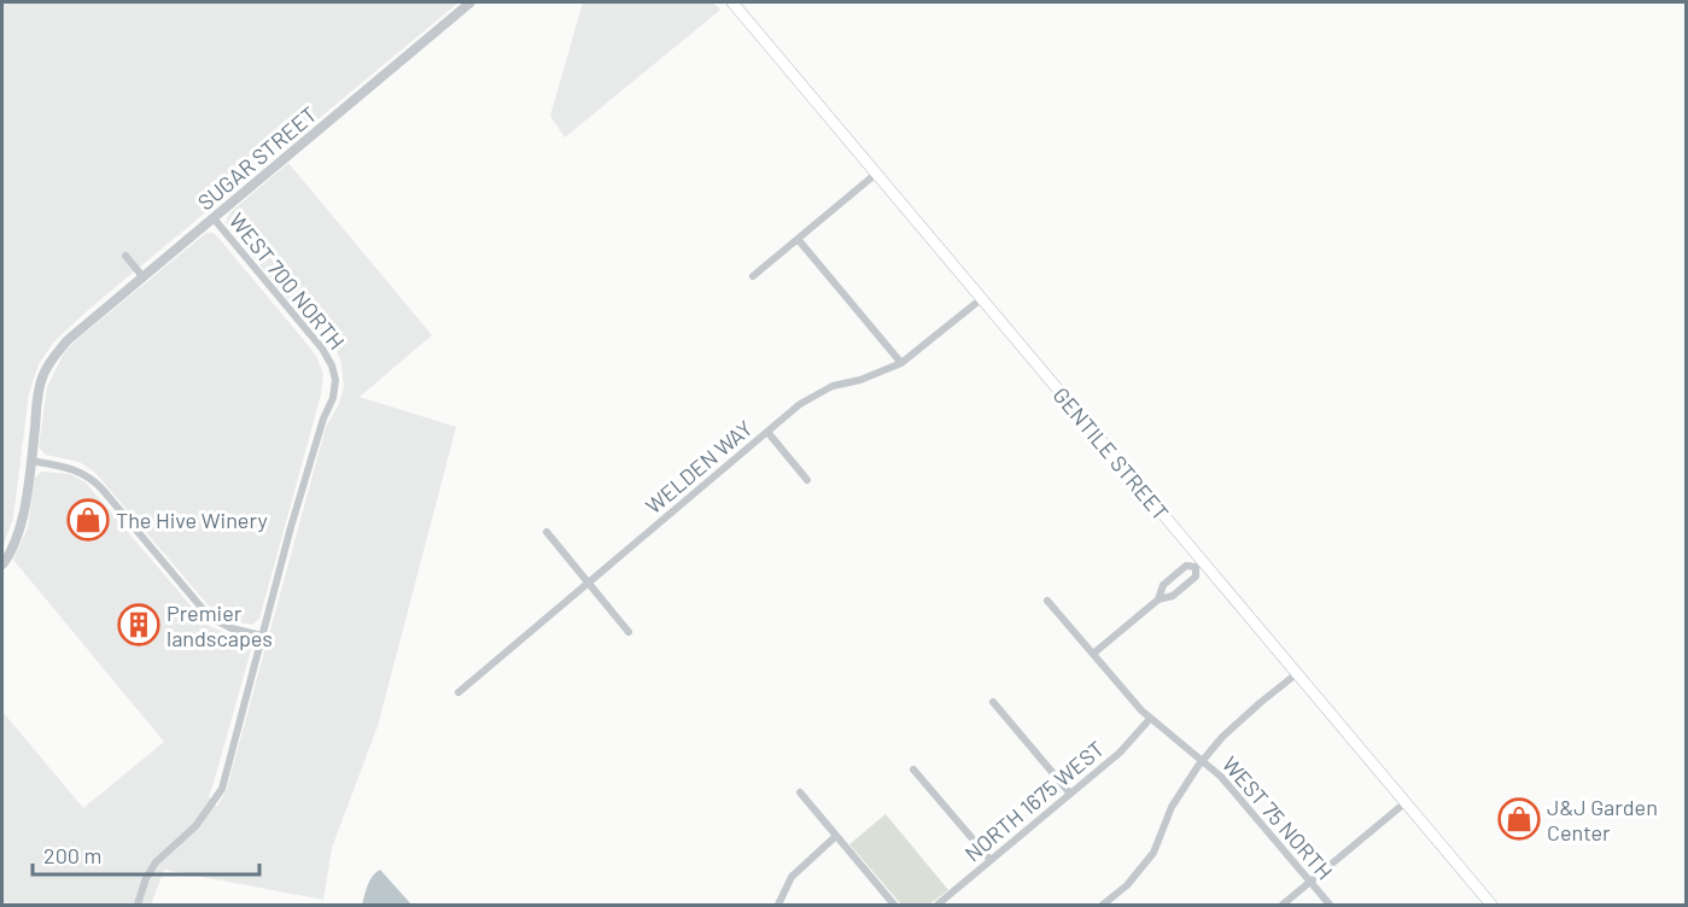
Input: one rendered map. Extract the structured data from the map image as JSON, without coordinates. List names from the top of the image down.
{
  "streets": {
    "main road": ["GENTILE STREET"],
    "street": [
      "SUGAR STREET",
      "WEST 700 NORTH",
      "WELDEN WAY",
      "NORTH 1675 WEST",
      "WEST 75 NORTH"
    ]
  },
  "crossings": [
    ["SUGAR STREET", "WEST 700 NORTH"],
    ["GENTILE STREET", "WELDEN WAY"],
    ["NORTH 1675 WEST", "WEST 75 NORTH"]
  ],
  "places": {
    "shop": ["The Hive Winery", "J&J Garden Center"],
    "building": ["Premier landscapes"]
  },
  "scale_bar": "200 m"
}
